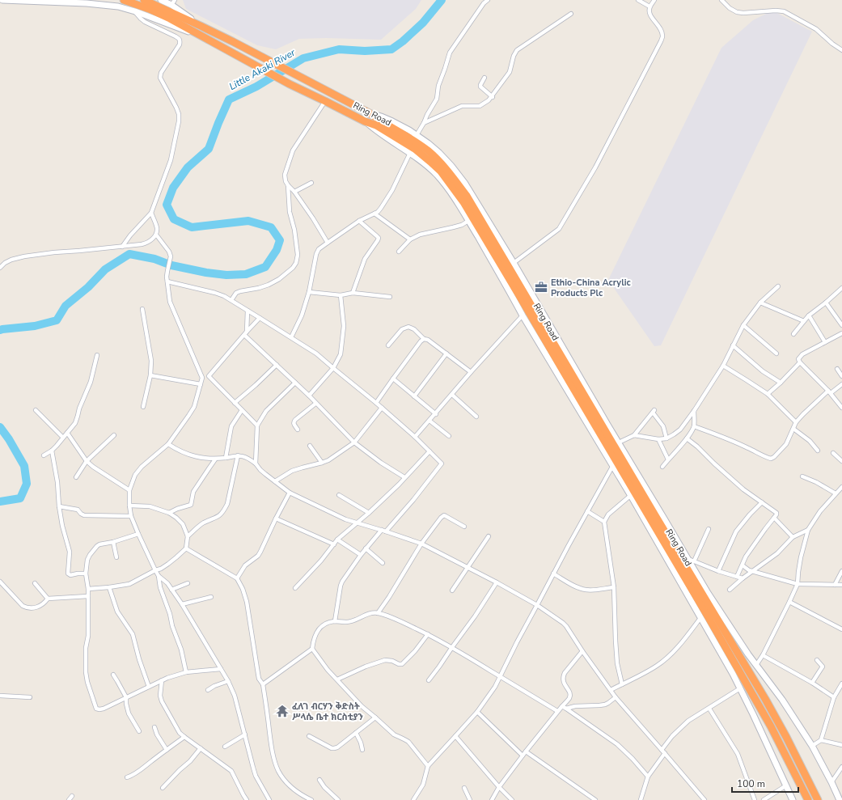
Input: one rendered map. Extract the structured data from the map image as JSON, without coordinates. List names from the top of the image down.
{
  "streets": {
    "highway": ["Ring Road"]
  },
  "water": ["Little Akaki River"],
  "places": {
    "office": ["Ethio-China Acrylic Products Plc"],
    "temple": ["ፈለገ ብርሃን ቅድስት ሥላሴ ቤተ ክርስቲያን"]
  },
  "scale_bar": "100 m"
}
